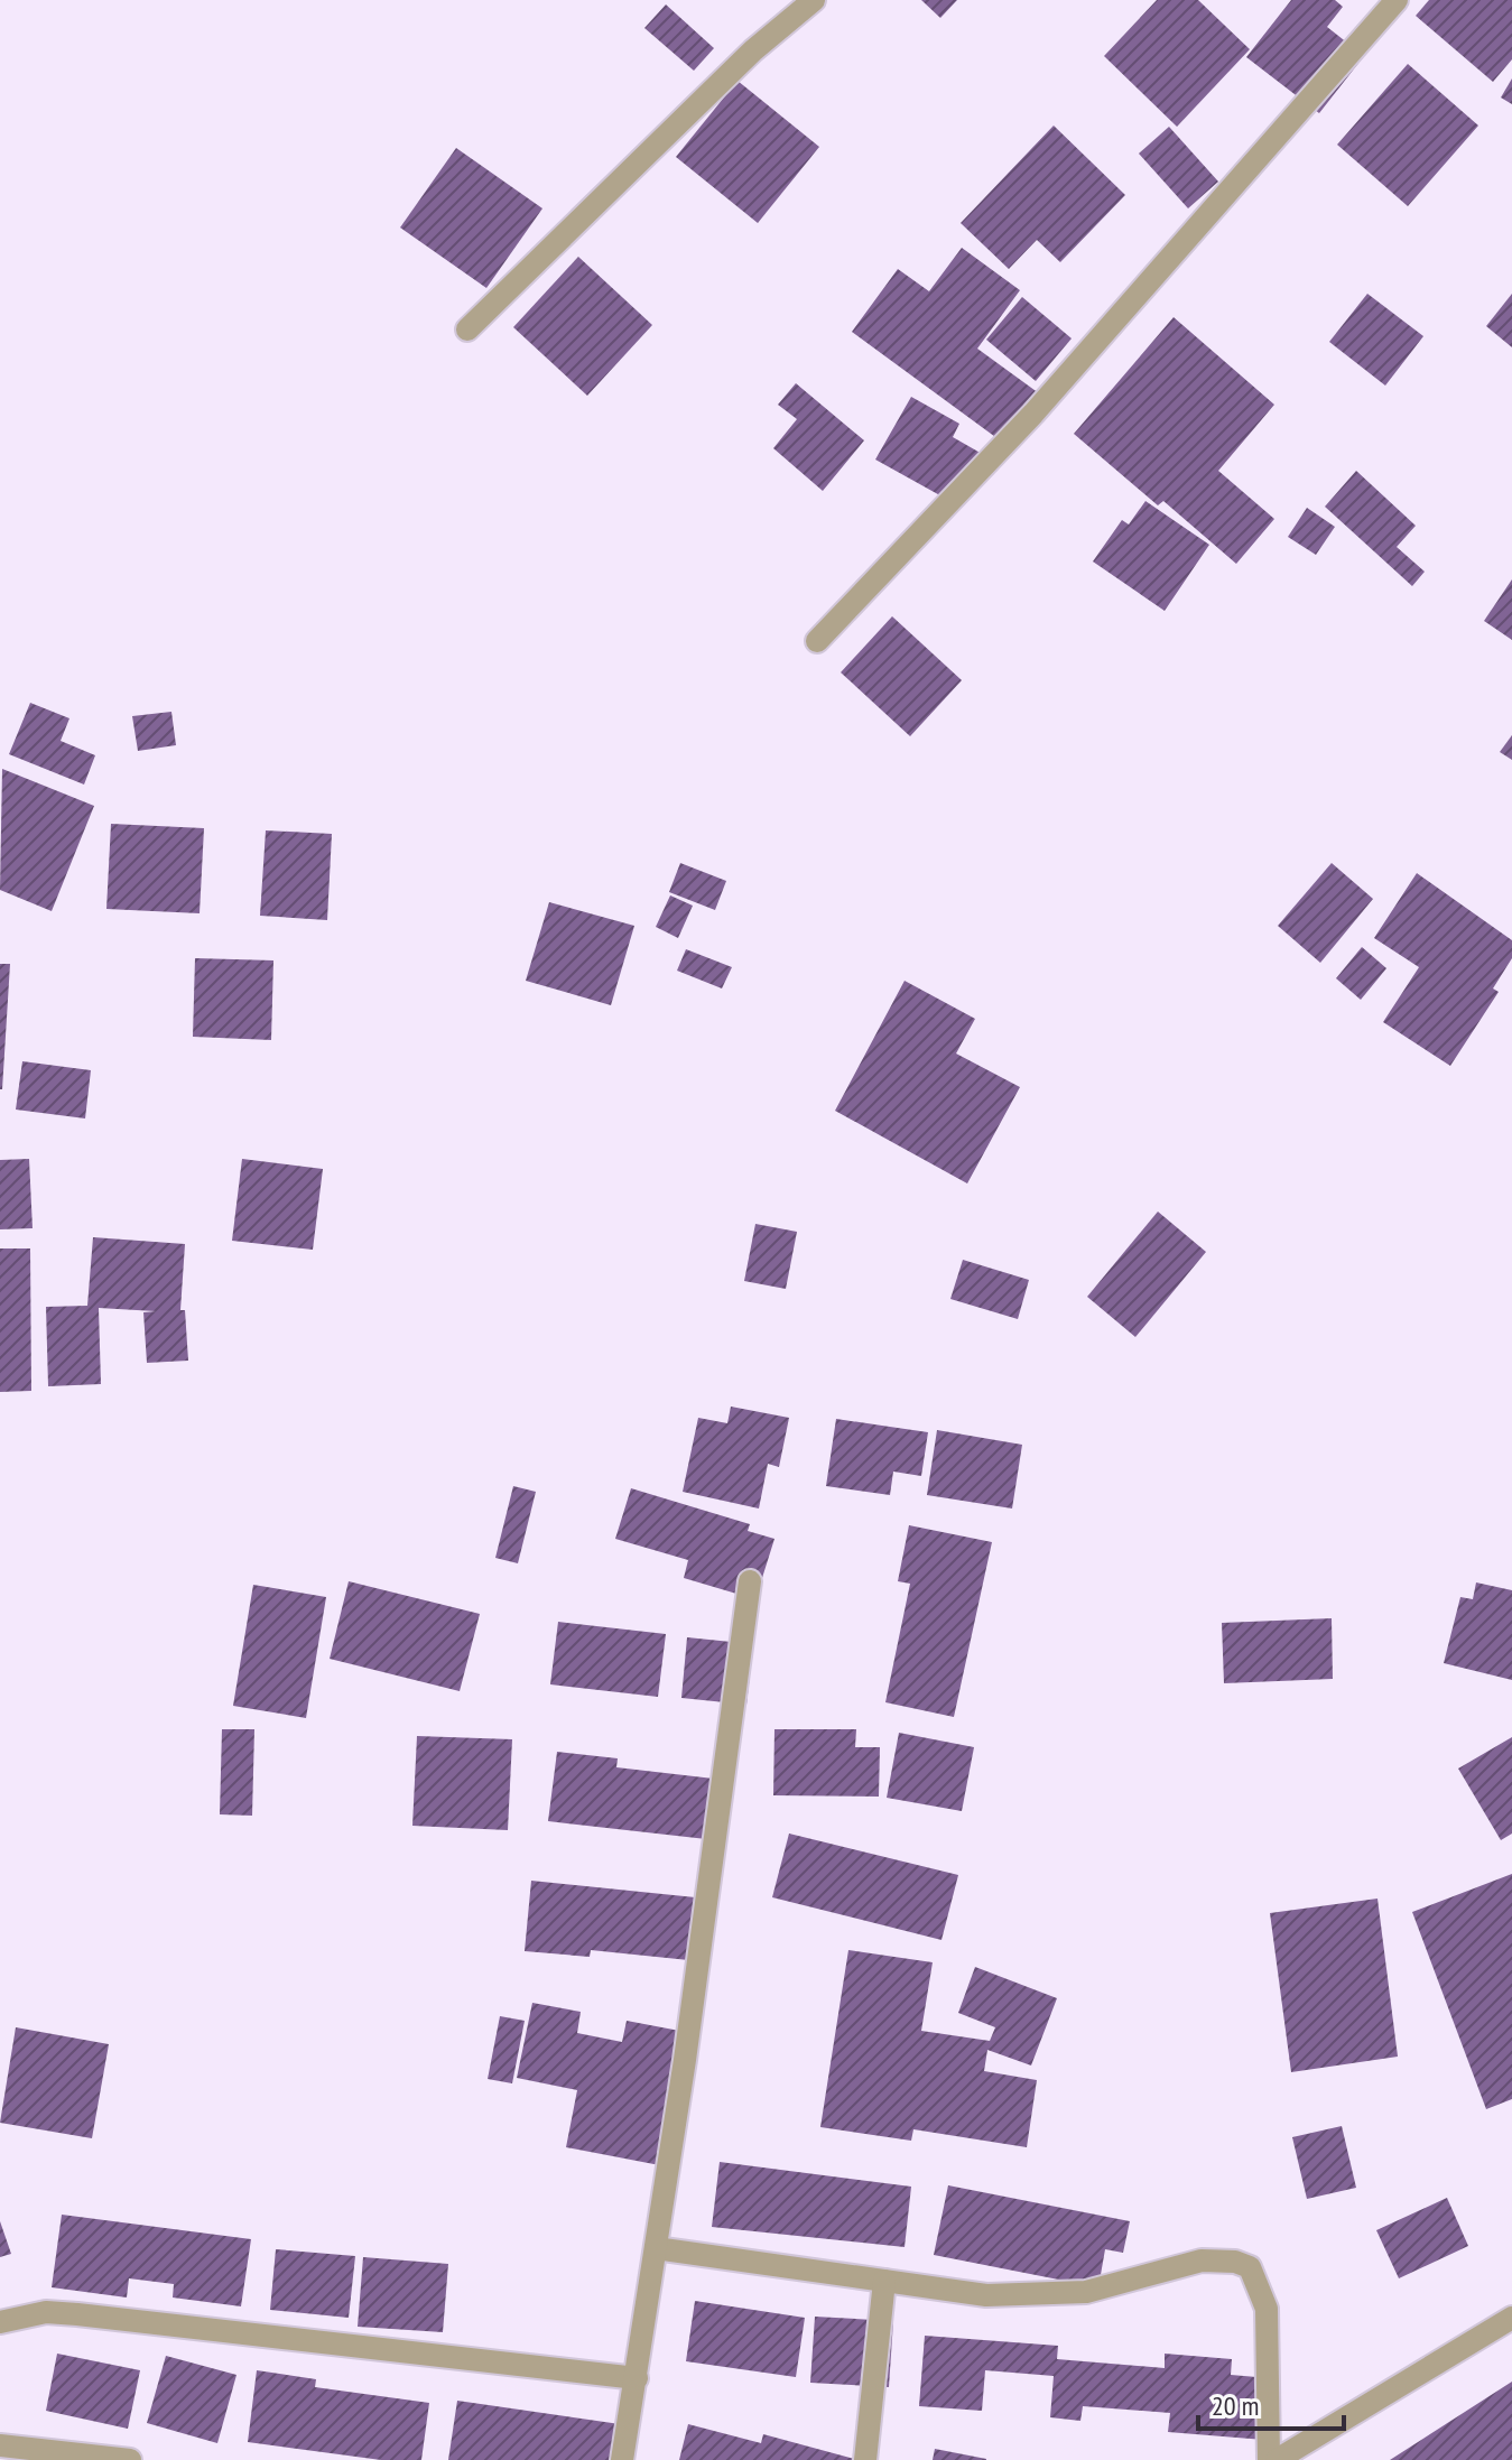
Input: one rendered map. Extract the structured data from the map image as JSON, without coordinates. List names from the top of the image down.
{
  "scale_bar": "20 m"
}
